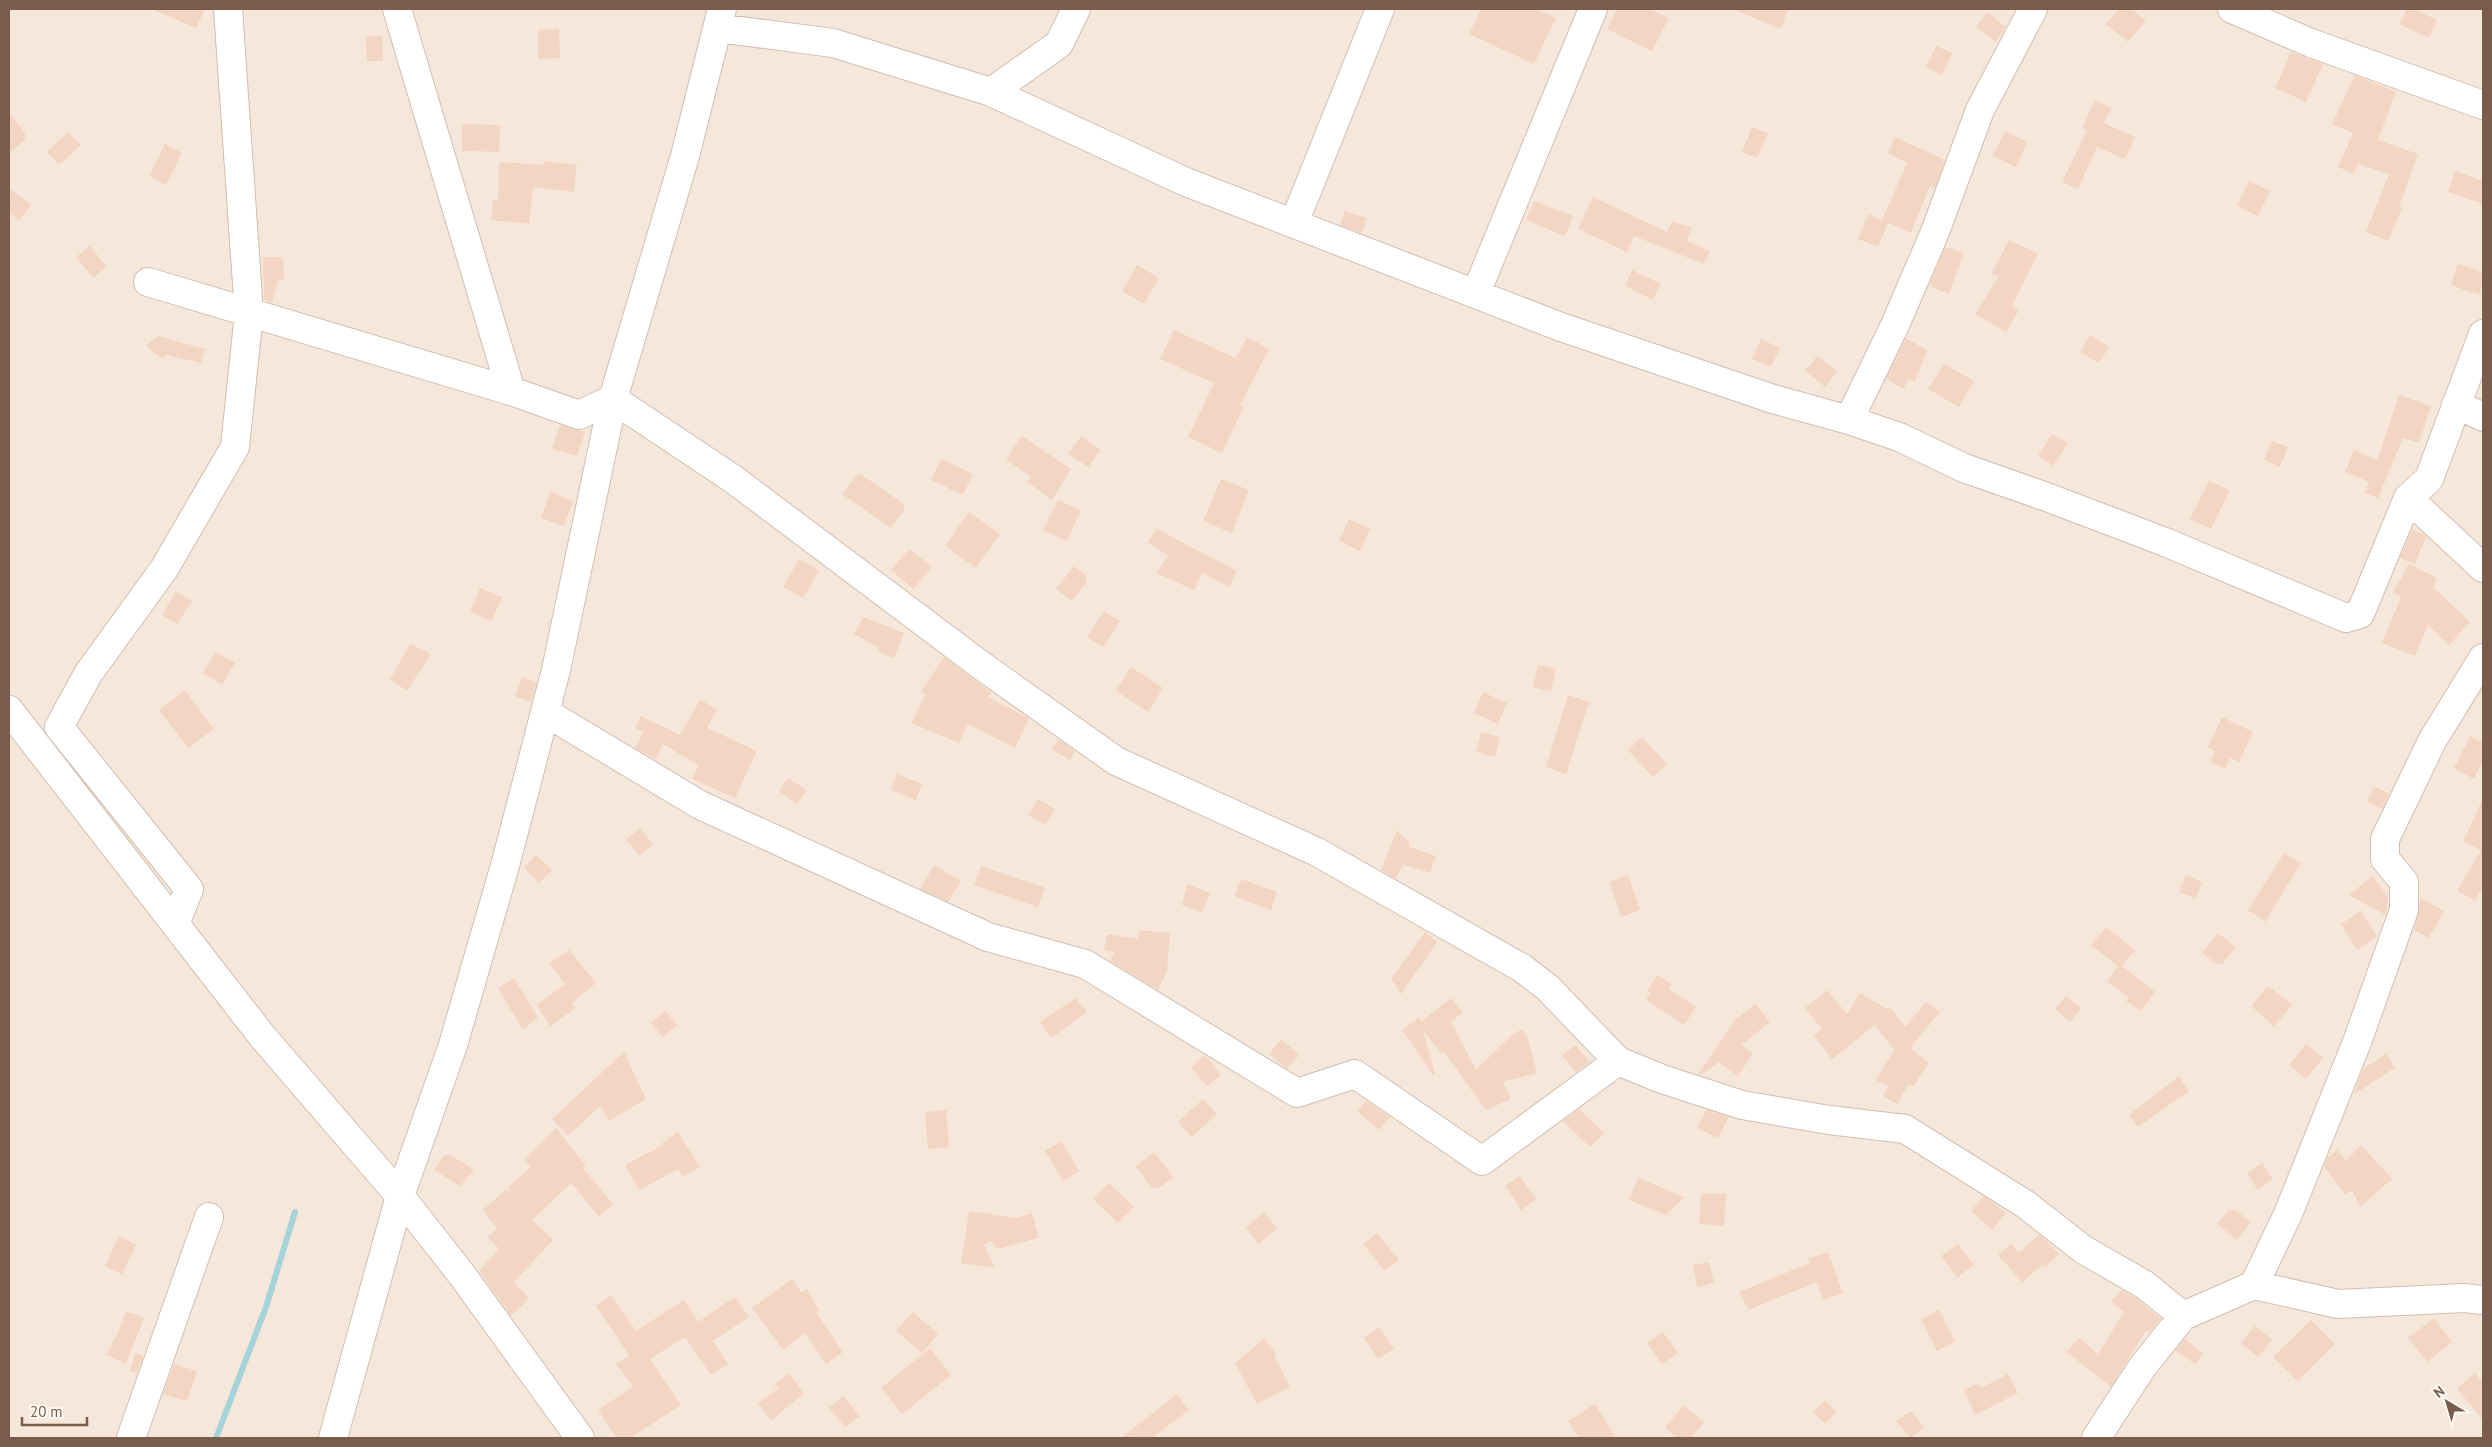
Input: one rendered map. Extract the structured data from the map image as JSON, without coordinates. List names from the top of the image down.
{
  "scale_bar": "20 m",
  "north": "top left"
}
